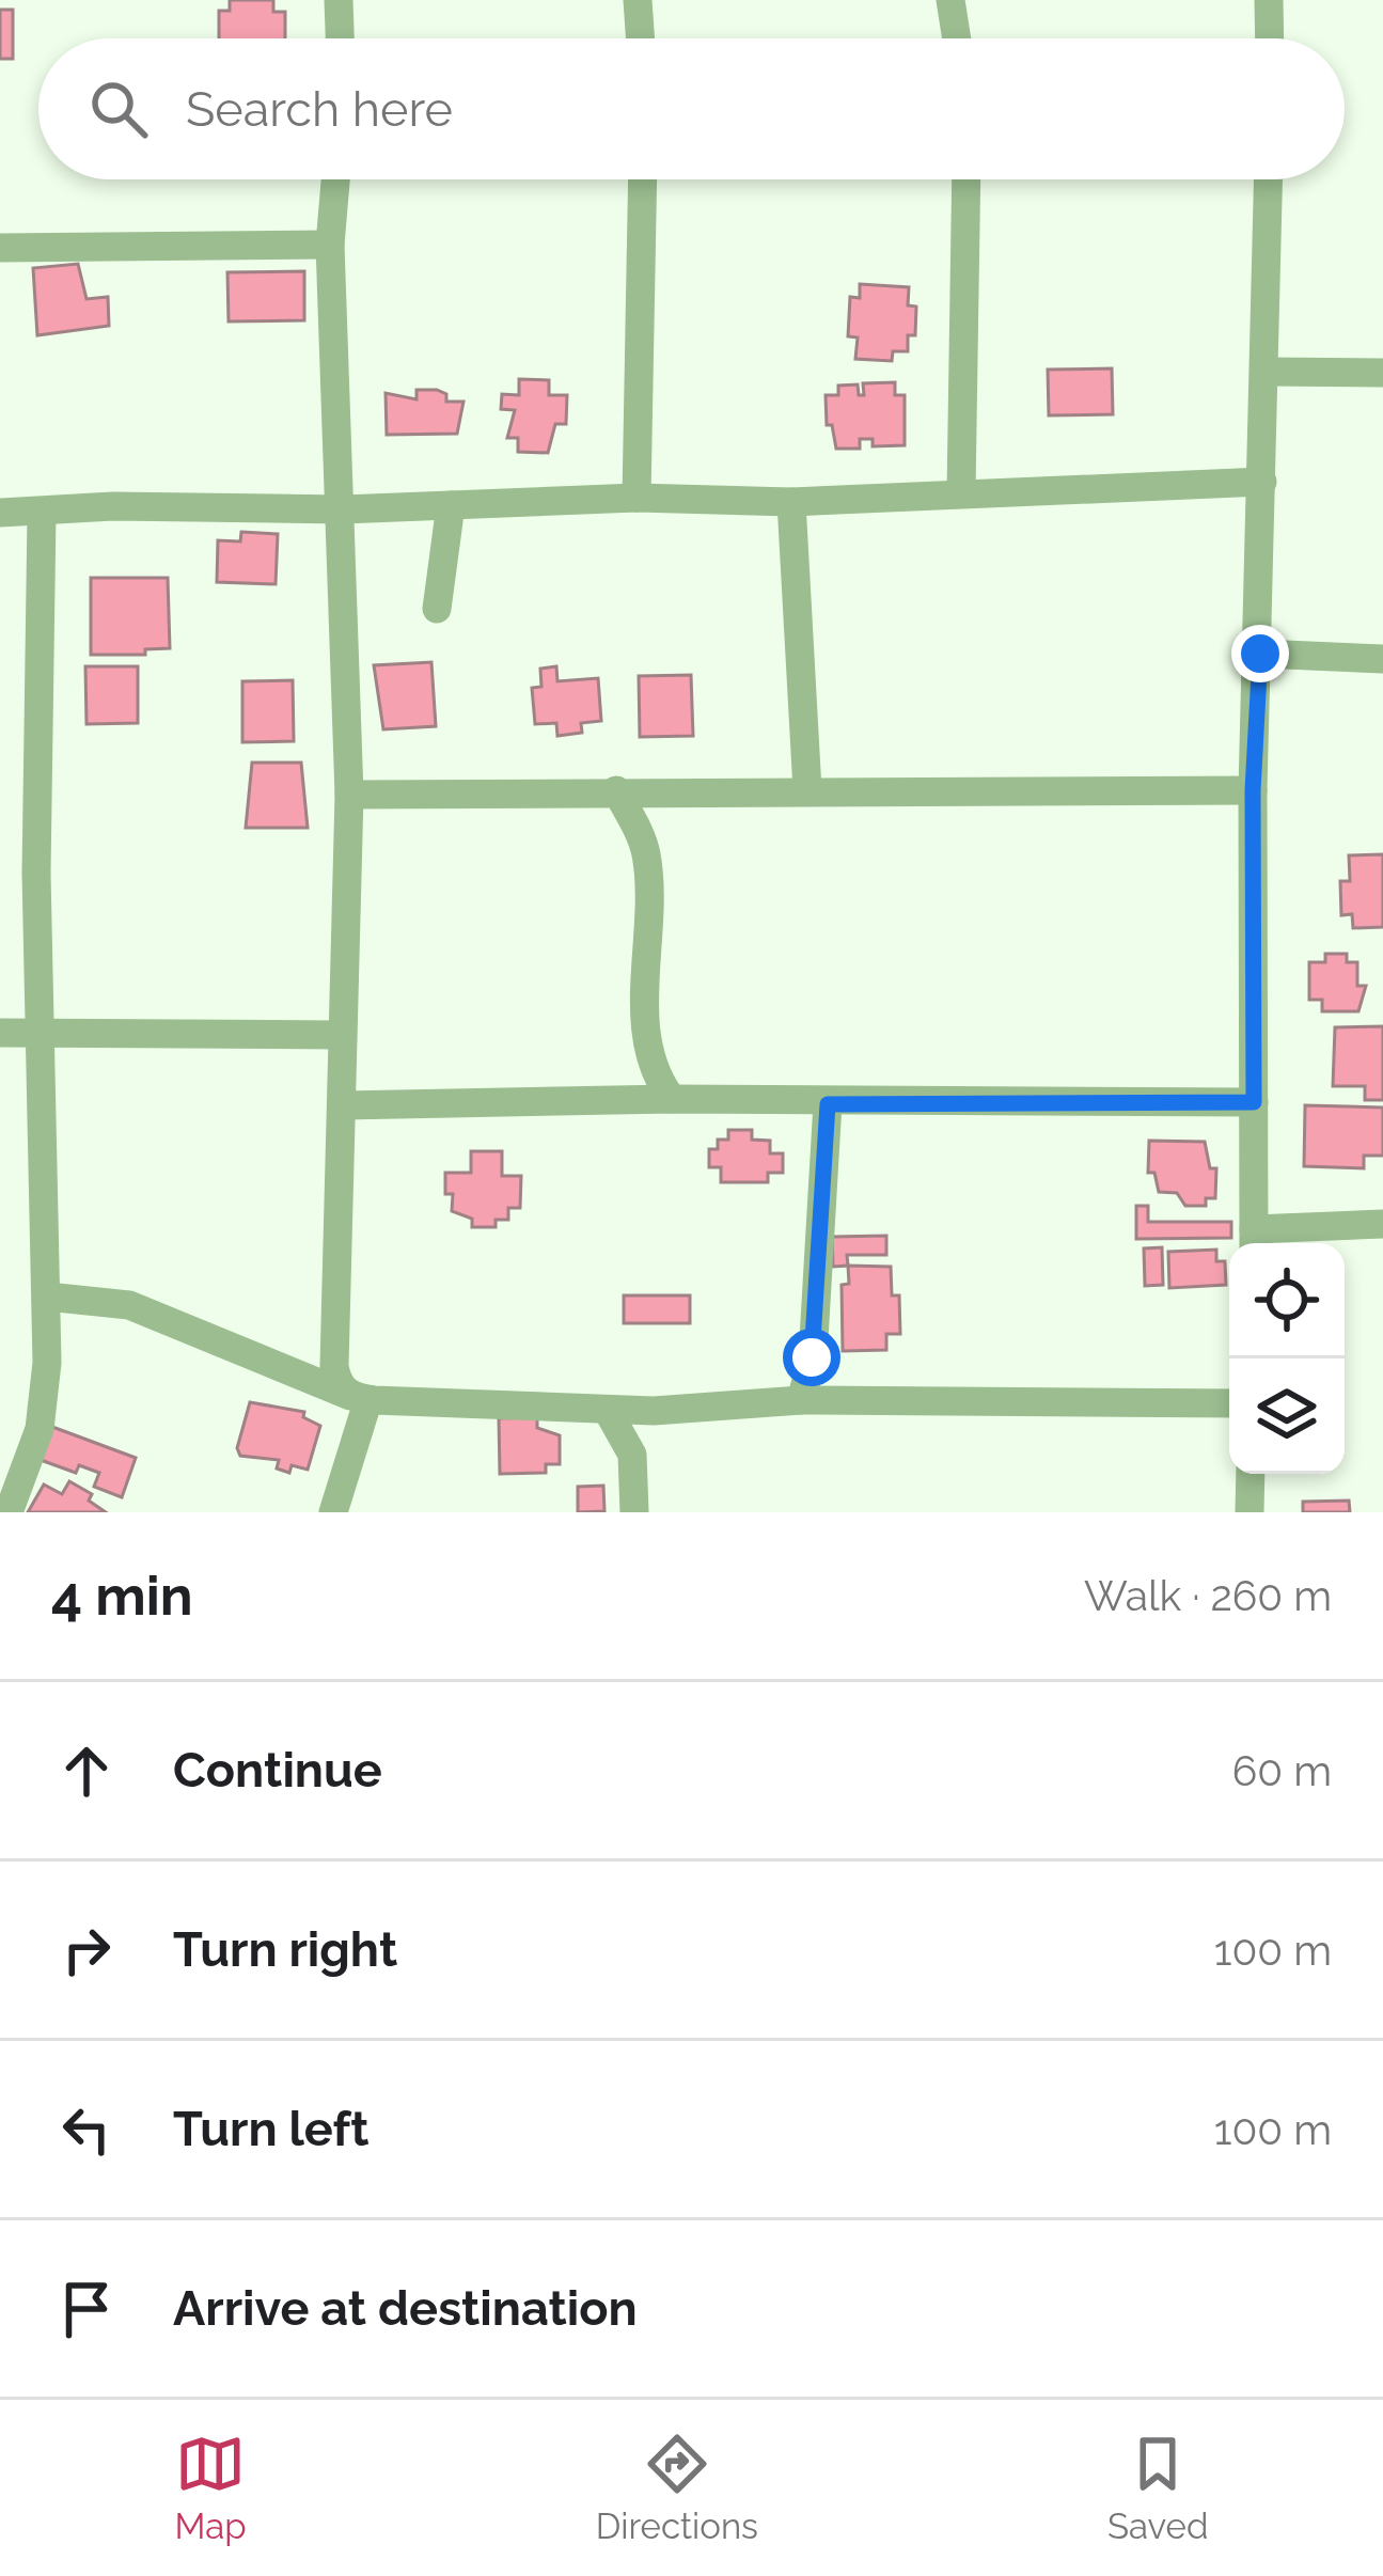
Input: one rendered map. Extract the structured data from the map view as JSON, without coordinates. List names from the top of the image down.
{
  "page": {
    "search": "Search here",
    "heading": ["4 min", "Walk · 260 m"],
    "list": [
      ["Continue", "60 m"],
      ["Turn right", "100 m"],
      ["Turn left", "100 m"],
      "Arrive at destination"
    ],
    "nav": ["Map", "Directions", "Saved"]
  }
}
